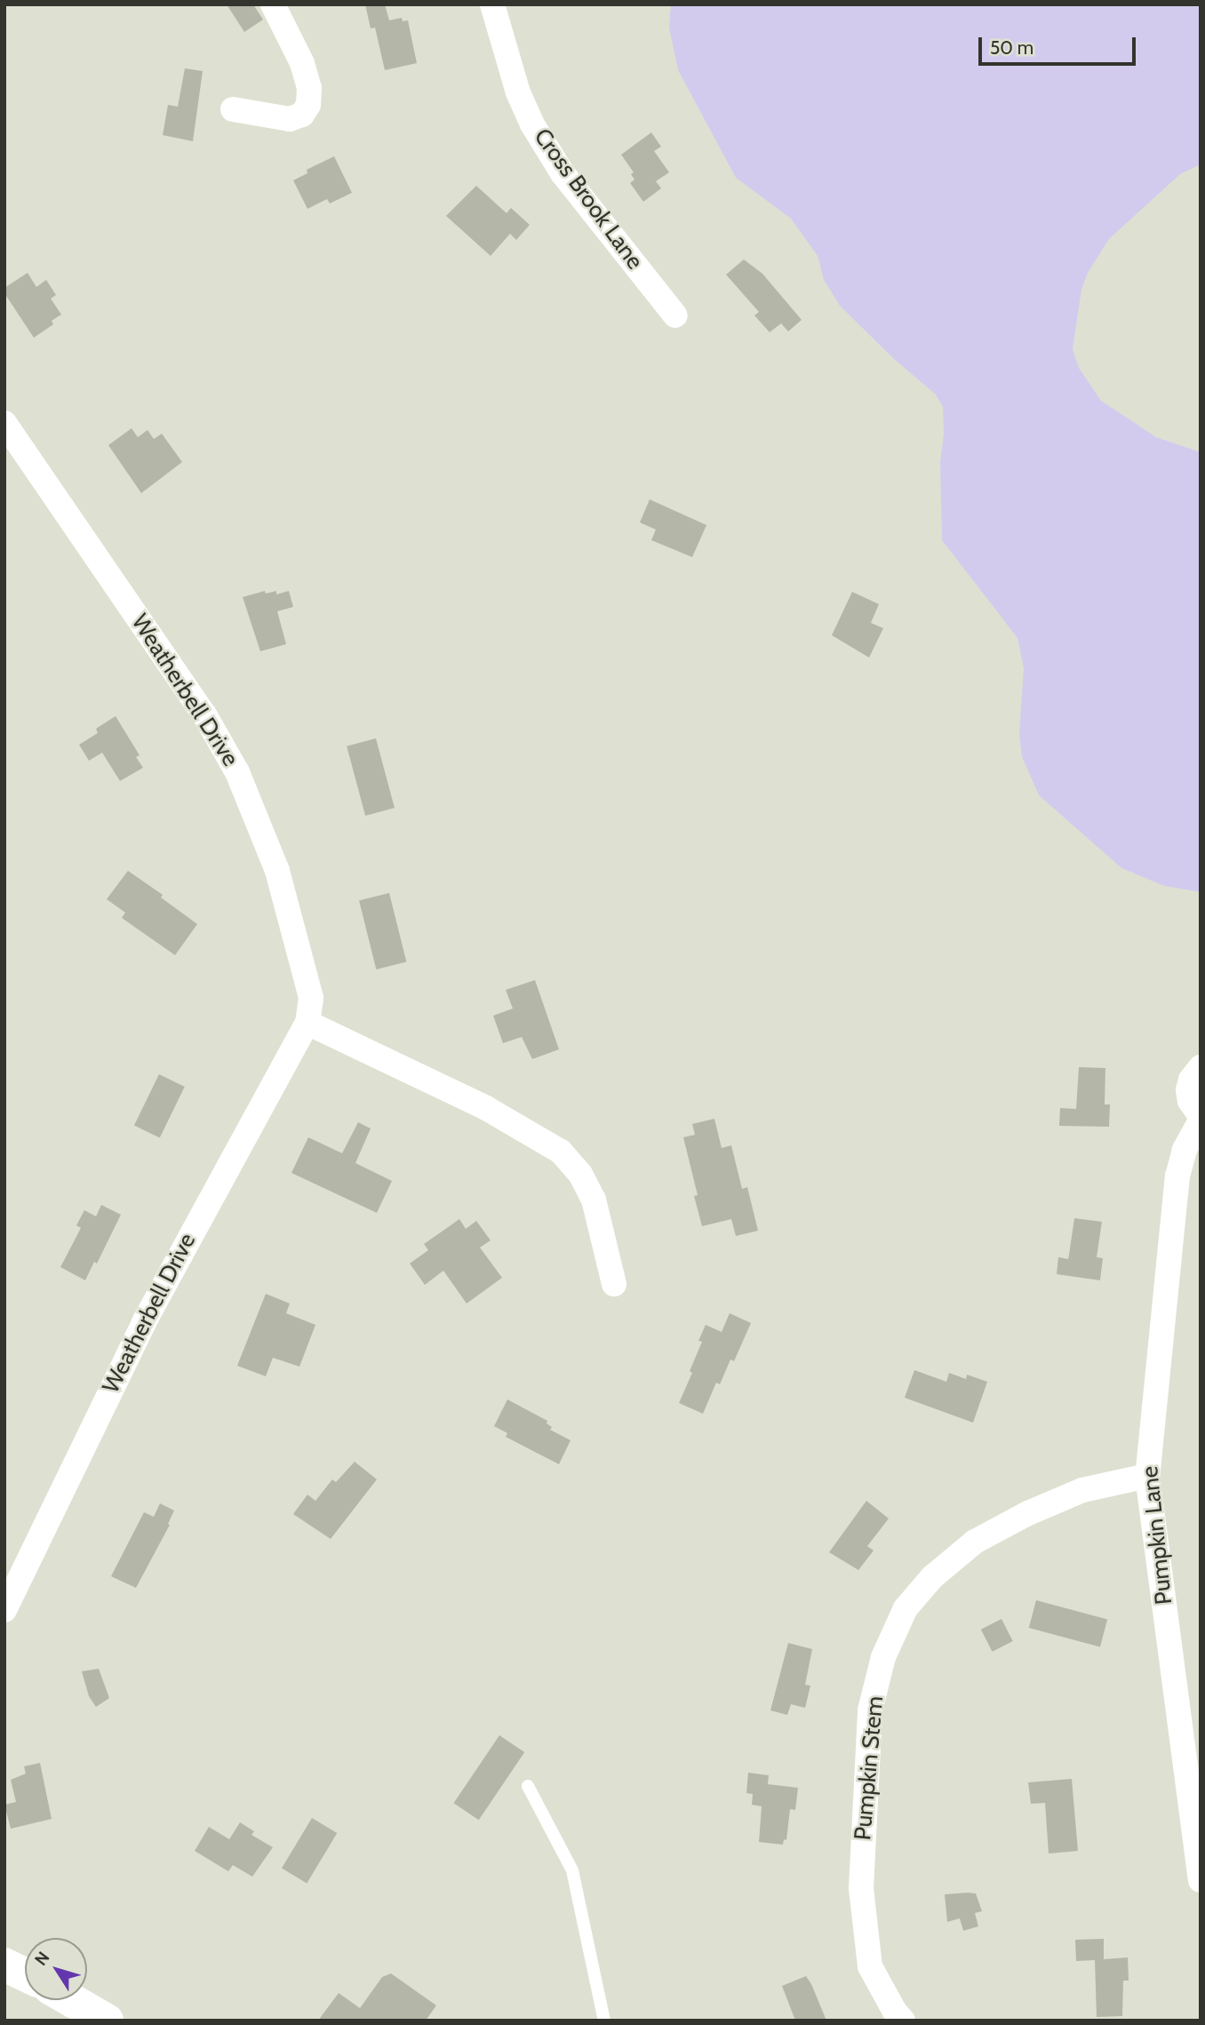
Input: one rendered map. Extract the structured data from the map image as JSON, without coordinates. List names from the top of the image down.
{
  "streets": {
    "street": [
      "Cross Brook Lane",
      "Weatherbell Drive",
      "Pumpkin Lane",
      "Pumpkin Stem"
    ]
  },
  "crossings": [
    ["Pumpkin Lane", "Pumpkin Stem"]
  ],
  "scale_bar": "50 m",
  "north": "top left"
}
